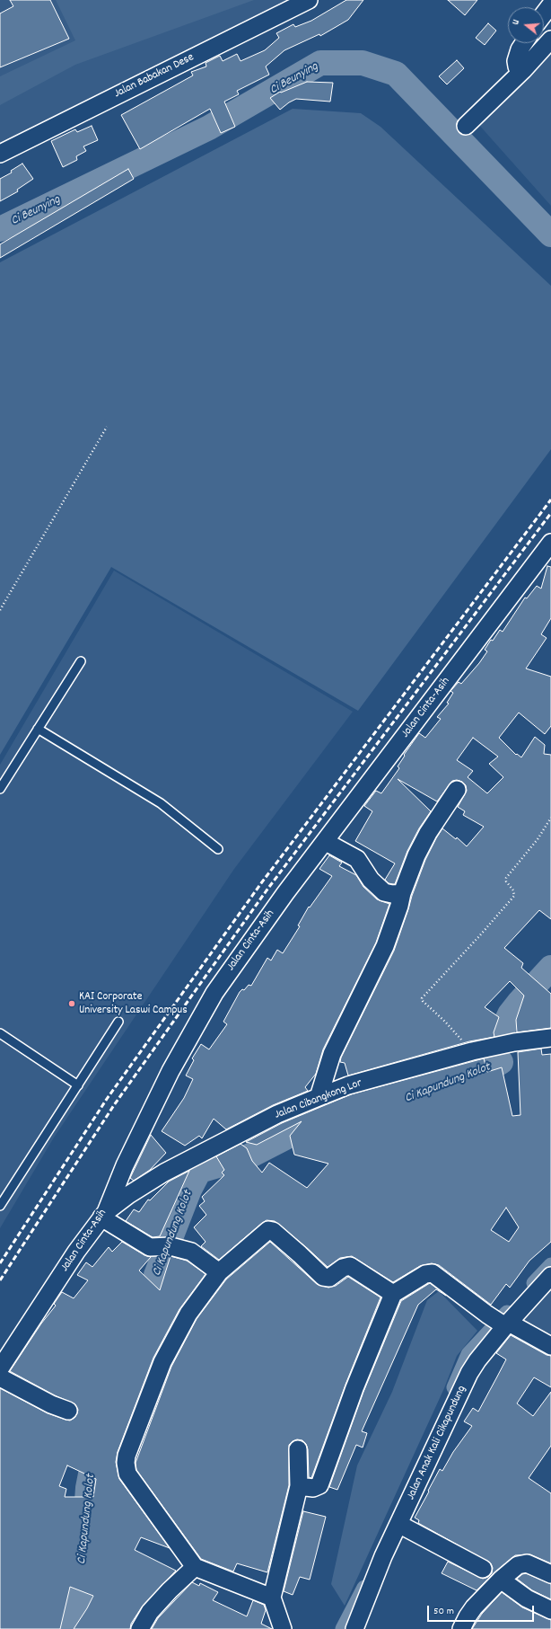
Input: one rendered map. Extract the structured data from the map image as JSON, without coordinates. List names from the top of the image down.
{
  "streets": {
    "street": [
      "Jalan Babakan Dese",
      "Jalan Cinta-Asih",
      "Jalan Cibangkong Lor",
      "Jalan Anak Kali Cikapundung"
    ]
  },
  "crossings": [
    ["Jalan Cinta-Asih", "Jalan Cibangkong Lor"]
  ],
  "water": ["Ci Beunying", "Ci Kapundung Kolot"],
  "places": ["KAI Corporate University Laswi Campus"],
  "scale_bar": "50 m",
  "north": "left"
}
